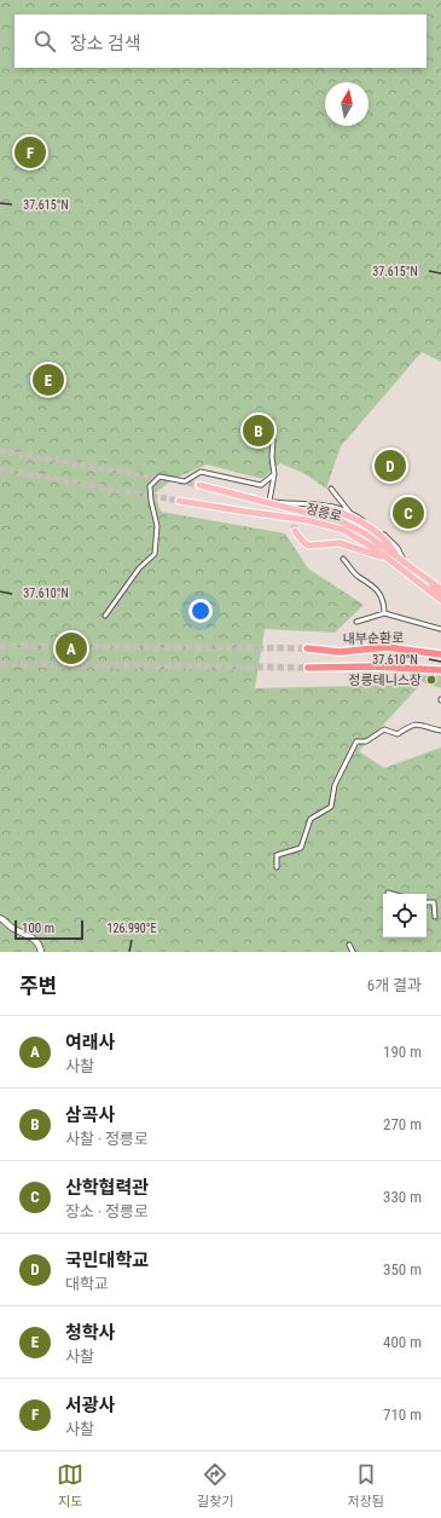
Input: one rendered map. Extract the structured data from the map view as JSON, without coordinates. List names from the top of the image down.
{
  "streets": {
    "highway": ["내부순환로"],
    "main road": ["정릉로"]
  },
  "places": ["정릉테니스장"],
  "scale_bar": "100 m",
  "north": "top",
  "page": {
    "search": "장소 검색",
    "pins": [
      "F",
      "E",
      "B",
      "D",
      "C",
      "A"
    ],
    "scale": "100 m",
    "heading": ["주변", "6개 결과"],
    "list": [
      {
        "mark": "A",
        "name": "여래사",
        "note": "사찰",
        "value": "190 m"
      },
      {
        "mark": "B",
        "name": "삼곡사",
        "note": "사찰 · 정릉로",
        "value": "270 m"
      },
      {
        "mark": "C",
        "name": "산학협력관",
        "note": "장소 · 정릉로",
        "value": "330 m"
      },
      {
        "mark": "D",
        "name": "국민대학교",
        "note": "대학교",
        "value": "350 m"
      },
      {
        "mark": "E",
        "name": "청학사",
        "note": "사찰",
        "value": "400 m"
      },
      {
        "mark": "F",
        "name": "서광사",
        "note": "사찰",
        "value": "710 m"
      }
    ],
    "nav": ["지도", "길찾기", "저장됨"]
  },
  "coordinates": ["37.615°N", "37.610°N", "126.990°E"]
}
